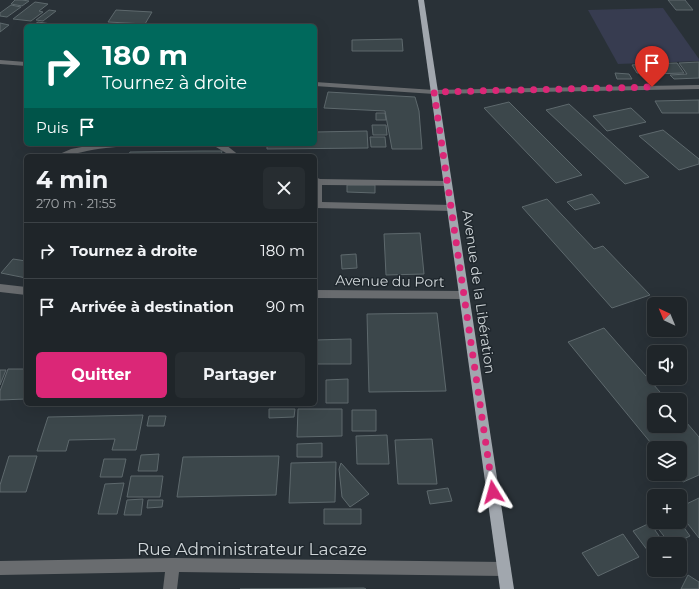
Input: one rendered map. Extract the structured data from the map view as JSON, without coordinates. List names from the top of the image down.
{
  "streets": {
    "main road": ["Avenue de la Libération"],
    "street": ["Avenue du Port", "Rue Administrateur Lacaze"]
  },
  "crossings": [
    ["Avenue du Port", "Avenue de la Libération"],
    ["Avenue de la Libération", "Rue Administrateur Lacaze"]
  ],
  "north": "top left",
  "page": {
    "turn": ["180 m", "Tournez à droite"],
    "then": "Puis",
    "heading": ["4 min", "270 m · 21:55"],
    "list": [
      {
        "name": "Tournez à droite",
        "value": "180 m"
      },
      {
        "name": "Arrivée à destination",
        "value": "90 m"
      }
    ],
    "map_buttons": ["+", "−"],
    "buttons": ["Quitter", "Partager"]
  }
}
